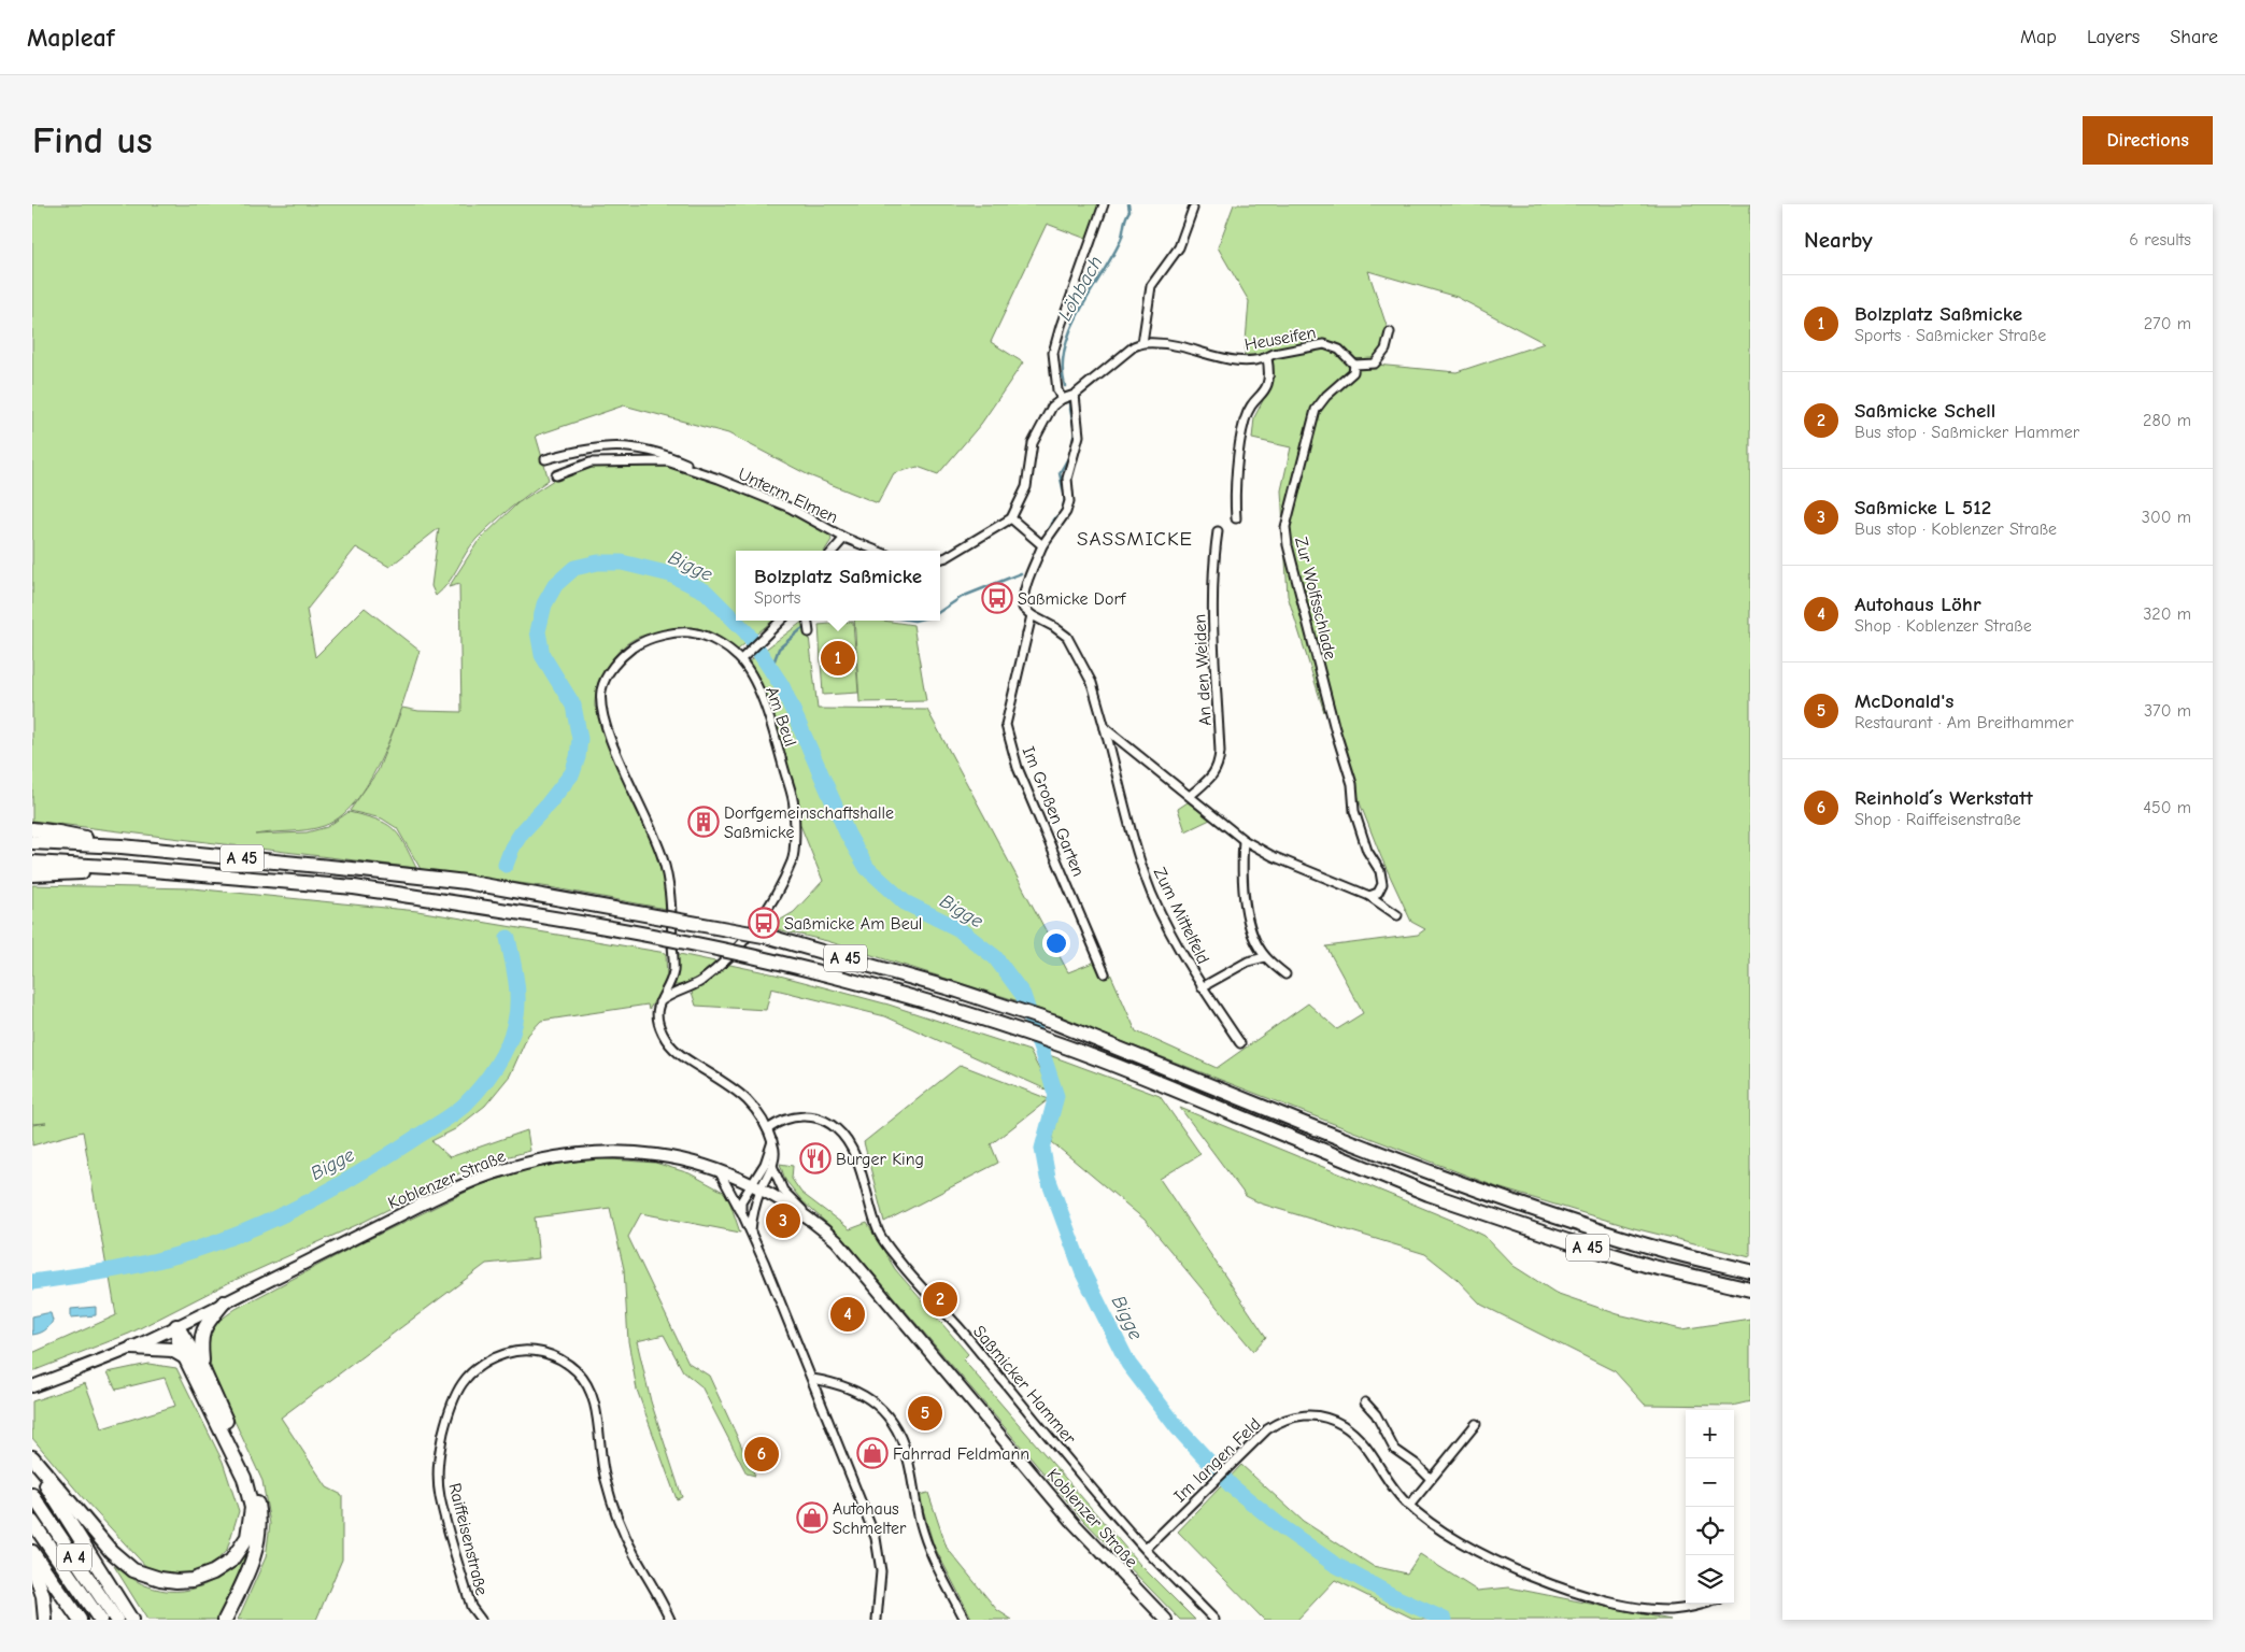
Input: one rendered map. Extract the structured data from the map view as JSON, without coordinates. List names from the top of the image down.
{
  "streets": {
    "highway": ["A 45", "A 4"],
    "main road": ["Koblenzer Straße"],
    "street": [
      "Heuseifen",
      "Unterm Elmen",
      "Zur Wolfsschlade",
      "An den Weiden",
      "Am Beul",
      "Im Großen Garten",
      "Zum Mittelfeld",
      "Saßmicker Hammer",
      "Im langen Feld",
      "Raiffeisenstraße"
    ]
  },
  "crossings": [
    ["Heuseifen", "Zur Wolfsschlade"],
    ["Saßmicker Hammer", "Im langen Feld"]
  ],
  "districts": ["SASSMICKE"],
  "water": ["Löhbach", "Bigge"],
  "places": {
    "bus stop": ["Saßmicke Dorf", "Saßmicke Am Beul"],
    "building": ["Dorfgemeinschaftshalle Saßmicke"],
    "restaurant": ["Burger King"],
    "shop": ["Fahrrad Feldmann", "Autohaus Schmelter"]
  },
  "page": {
    "header": "Mapleaf",
    "nav": ["Map", "Layers", "Share"],
    "buttons": "Directions",
    "title": "Find us",
    "heading": ["Nearby", "6 results"],
    "list": [
      {
        "mark": "1",
        "name": "Bolzplatz Saßmicke",
        "note": "Sports · Saßmicker Straße",
        "value": "270 m"
      },
      {
        "mark": "2",
        "name": "Saßmicke Schell",
        "note": "Bus stop · Saßmicker Hammer",
        "value": "280 m"
      },
      {
        "mark": "3",
        "name": "Saßmicke L 512",
        "note": "Bus stop · Koblenzer Straße",
        "value": "300 m"
      },
      {
        "mark": "4",
        "name": "Autohaus Löhr",
        "note": "Shop · Koblenzer Straße",
        "value": "320 m"
      },
      {
        "mark": "5",
        "name": "McDonald's",
        "note": "Restaurant · Am Breithammer",
        "value": "370 m"
      },
      {
        "mark": "6",
        "name": "Reinhold´s Werkstatt",
        "note": "Shop · Raiffeisenstraße",
        "value": "450 m"
      }
    ],
    "popup": ["Bolzplatz Saßmicke", "Sports"],
    "pins": [
      "1",
      "3",
      "2",
      "4",
      "5",
      "6"
    ],
    "map_buttons": ["+", "−"]
  }
}
